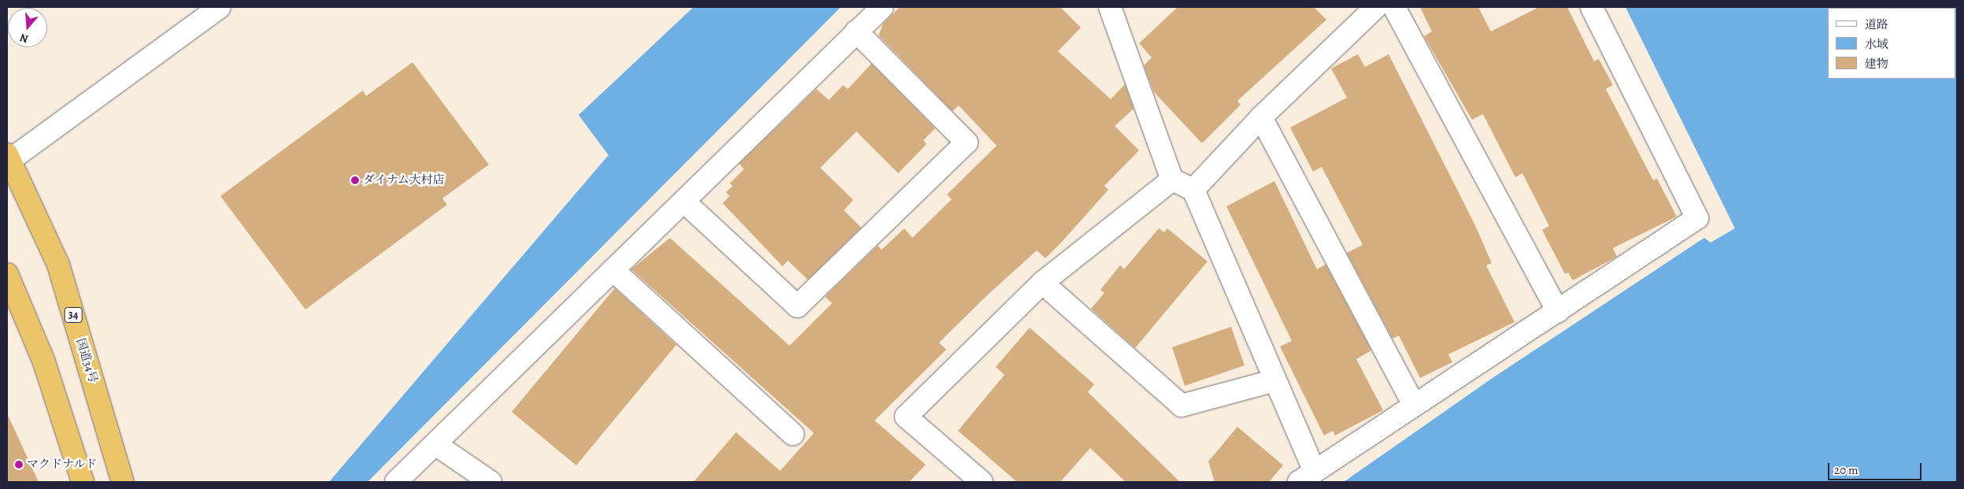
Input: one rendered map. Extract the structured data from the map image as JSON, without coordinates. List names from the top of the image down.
{
  "streets": {
    "highway": ["34", "国道34号"]
  },
  "places": ["ダイナム大村店", "マクドナルド"],
  "legend": ["道路", "水域", "建物"],
  "scale_bar": "20 m",
  "north": "bottom"
}
